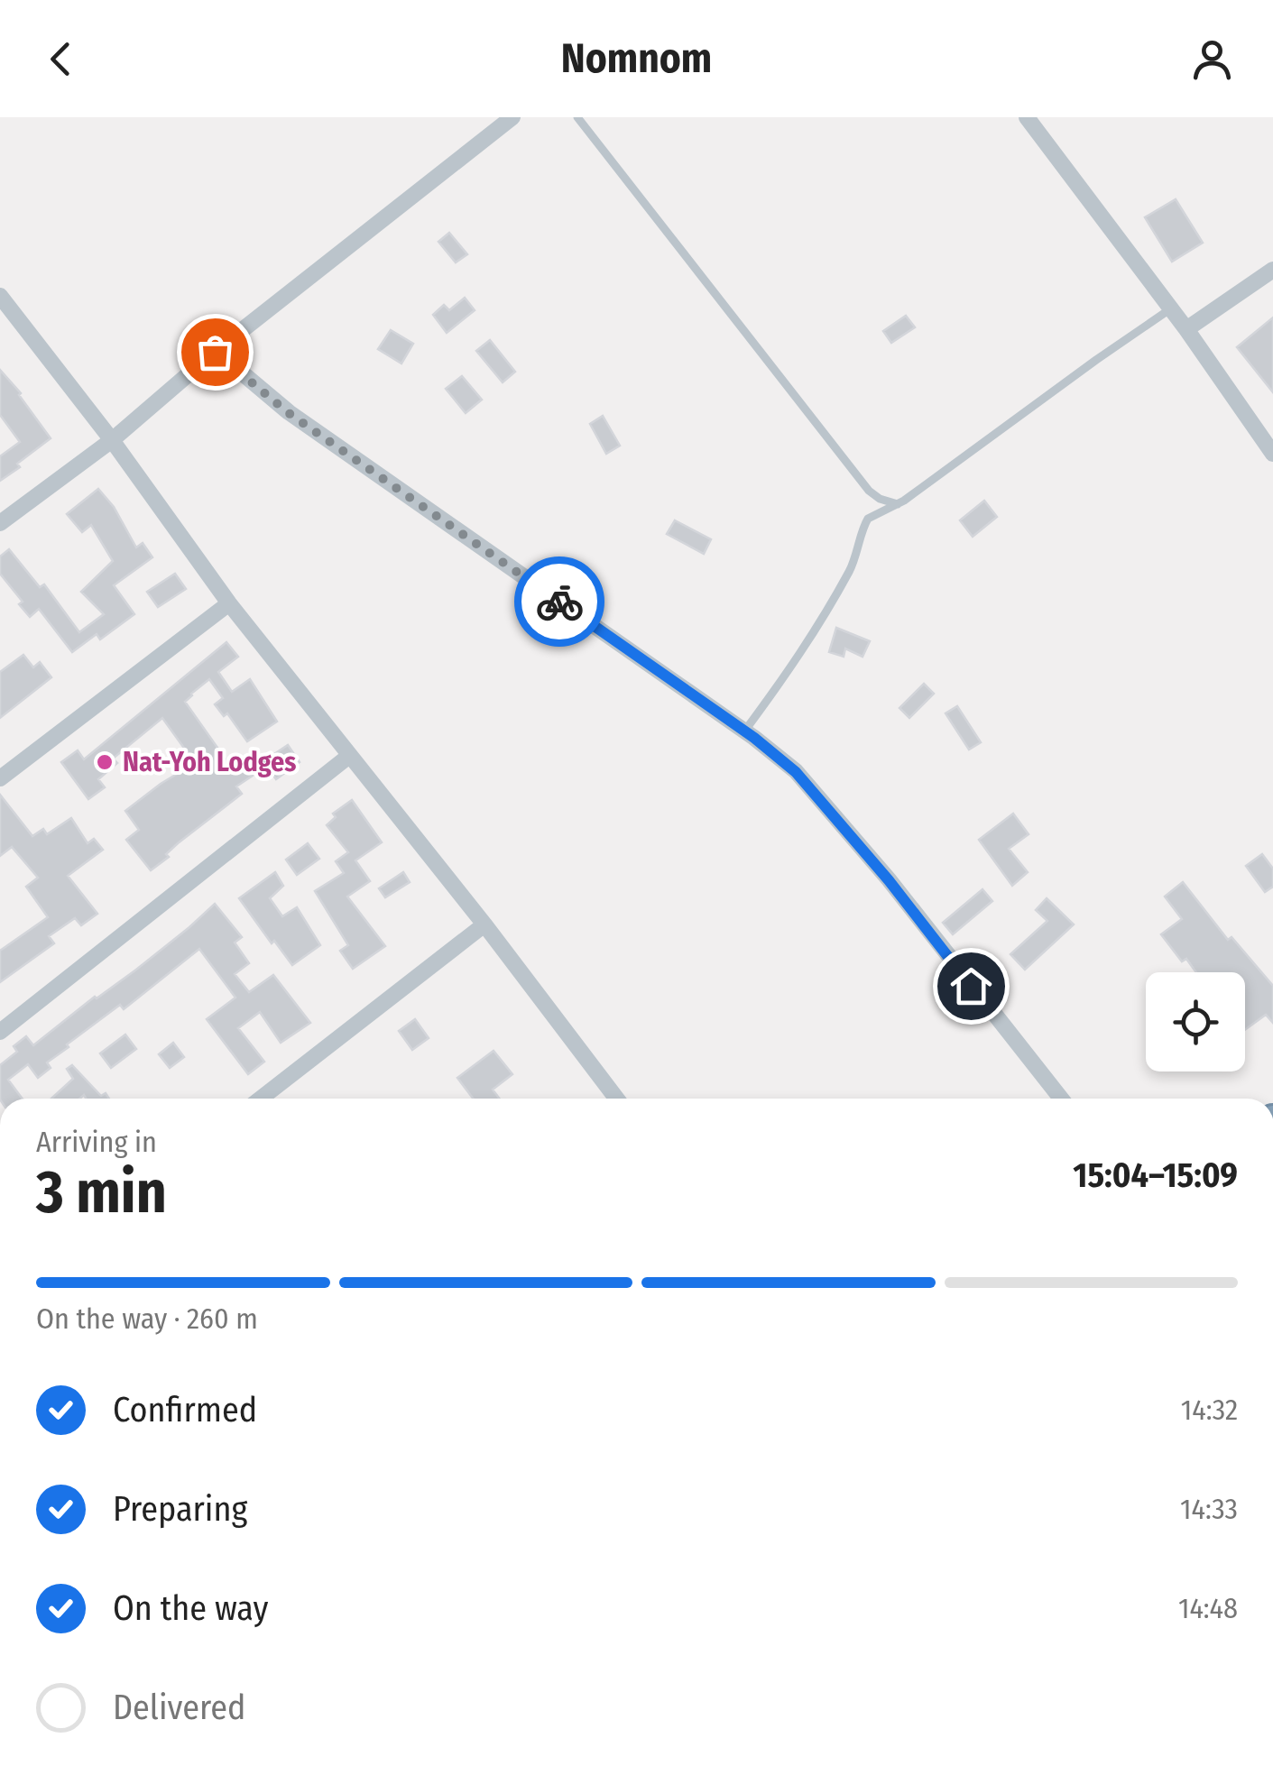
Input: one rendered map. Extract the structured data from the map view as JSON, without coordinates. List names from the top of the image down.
{
  "places": ["Nat-Yoh Lodges"],
  "page": {
    "header": "Nomnom",
    "heading": ["3 min", "Arriving in", "15:04–15:09"],
    "bar": "On the way · 260 m",
    "list": [
      ["Confirmed", "14:32"],
      ["Preparing", "14:33"],
      ["On the way", "14:48"],
      "Delivered"
    ]
  }
}
